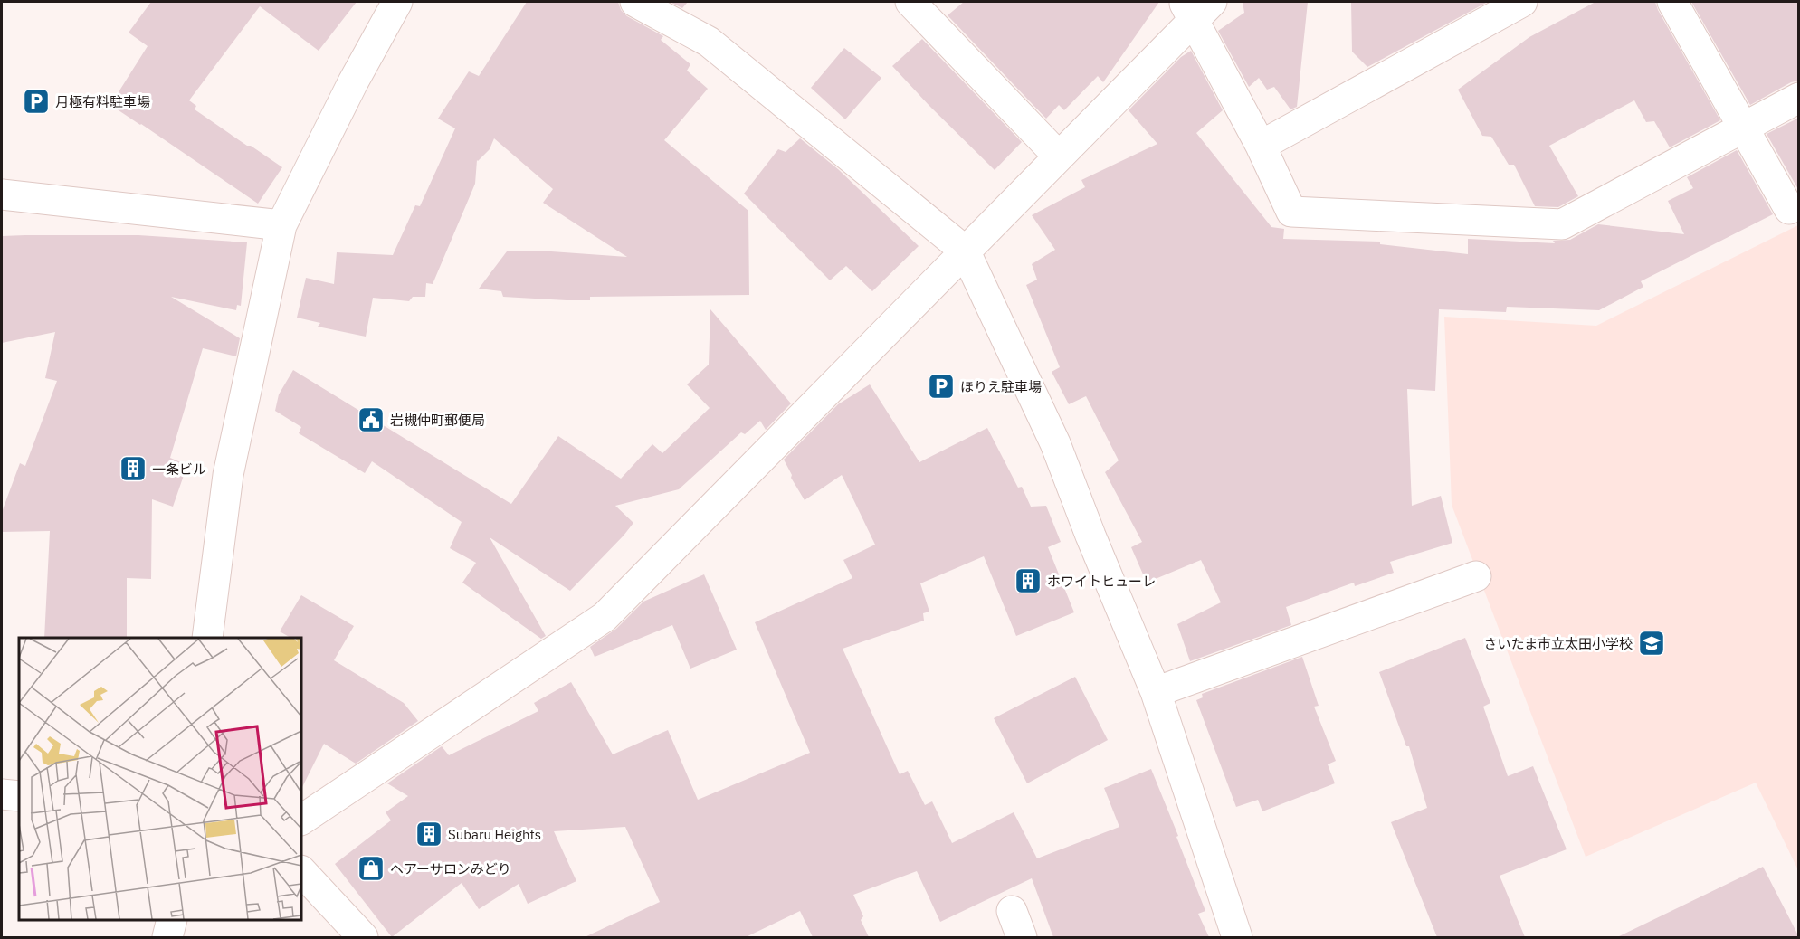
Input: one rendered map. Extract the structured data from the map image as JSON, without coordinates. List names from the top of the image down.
{
  "places": {
    "parking": ["月極有料駐車場", "ほりえ駐車場"],
    "public building": ["岩槻仲町郵便局"],
    "building": ["一条ビル", "ホワイトヒューレ", "Subaru Heights"],
    "school or university": ["さいたま市立太田小学校"],
    "shop": ["ヘアーサロンみどり"]
  }
}
